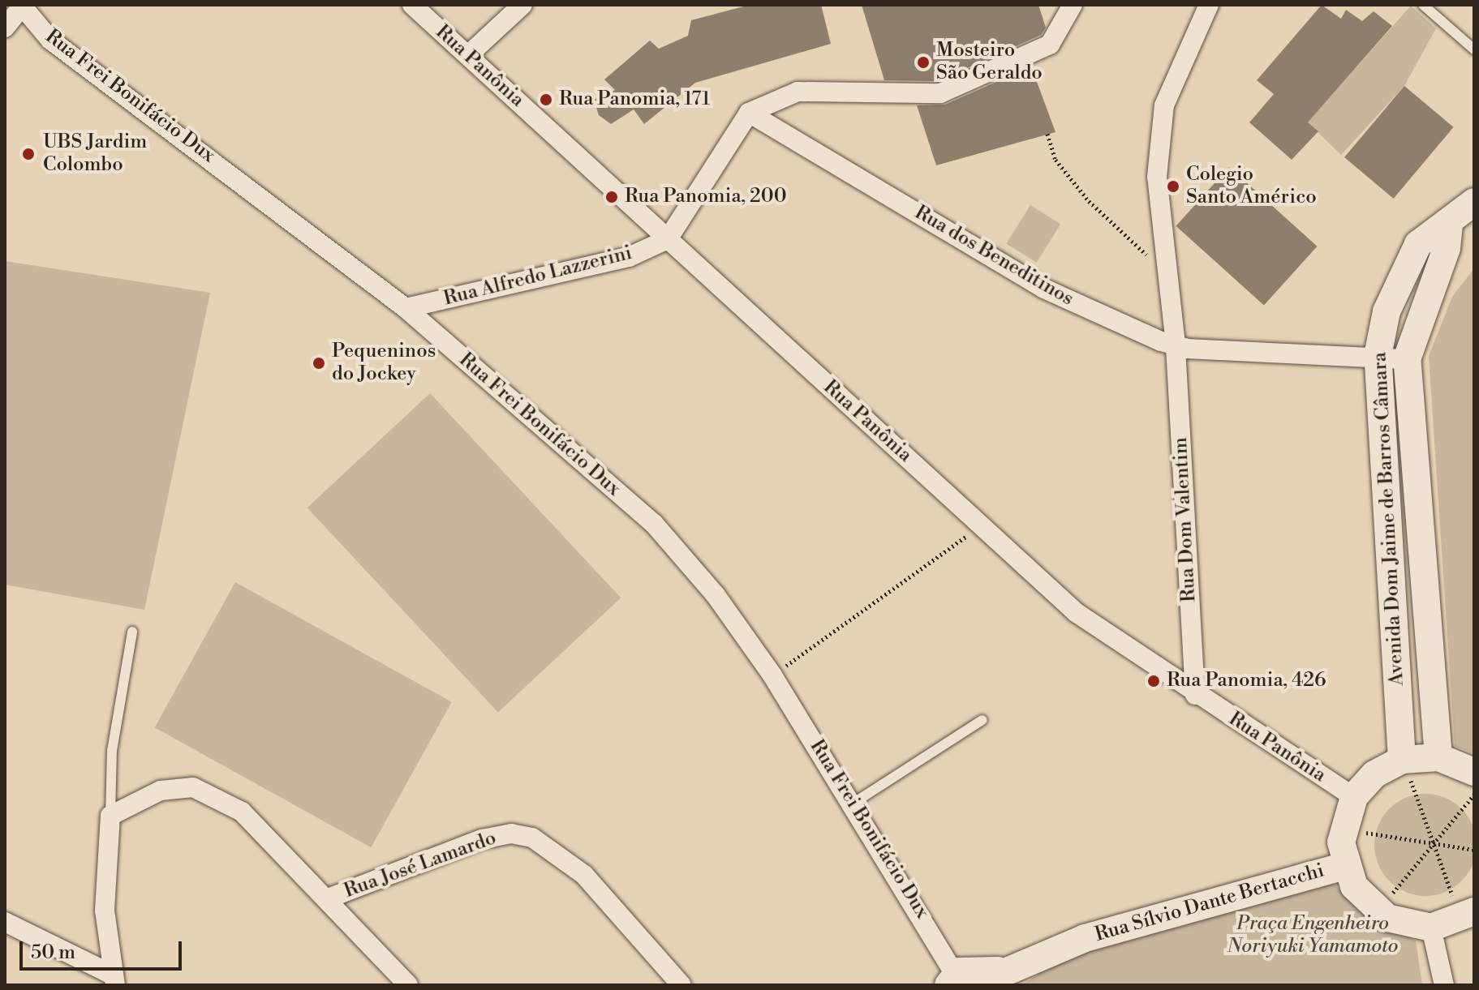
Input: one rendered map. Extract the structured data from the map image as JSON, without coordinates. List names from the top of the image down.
{
  "streets": {
    "street": [
      "Rua Panônia",
      "Rua Frei Bonifácio Dux",
      "Rua dos Beneditinos",
      "Rua Alfredo Lazzerini",
      "Avenida Dom Jaime de Barros Câmara",
      "Rua Dom Valentim",
      "Rua José Lamardo",
      "Rua Sílvio Dante Bertacchi"
    ]
  },
  "crossings": [
    ["Rua Panônia", "Rua Alfredo Lazzerini"],
    ["Rua Panônia", "Rua Dom Valentim"],
    ["Rua Frei Bonifácio Dux", "Rua Alfredo Lazzerini"],
    ["Rua Frei Bonifácio Dux", "Rua Sílvio Dante Bertacchi"],
    ["Rua dos Beneditinos", "Avenida Dom Jaime de Barros Câmara"],
    ["Rua dos Beneditinos", "Rua Dom Valentim"]
  ],
  "parks": ["Praça Engenheiro Noriyuki Yamamoto"],
  "places": [
    "Mosteiro São Geraldo",
    "Rua Panomia, 171",
    "UBS Jardim Colombo",
    "Colegio Santo Américo",
    "Rua Panomia, 200",
    "Pequeninos do Jockey",
    "Rua Panomia, 426"
  ],
  "scale_bar": "50 m"
}
